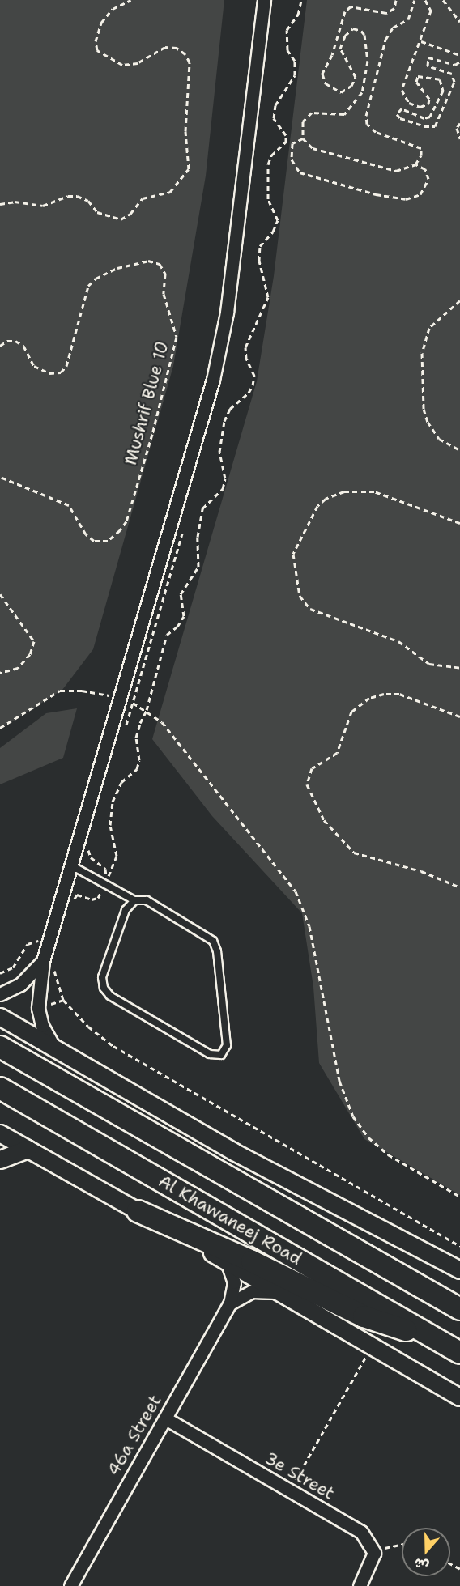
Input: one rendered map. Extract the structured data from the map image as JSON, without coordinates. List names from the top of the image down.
{
  "streets": {
    "highway": ["Al Khawaneej Road"],
    "street": ["46a Street", "3e Street"],
    "path": ["Mushrif Blue 10"]
  },
  "crossings": [
    ["46a Street", "3e Street"]
  ],
  "north": "bottom"
}
